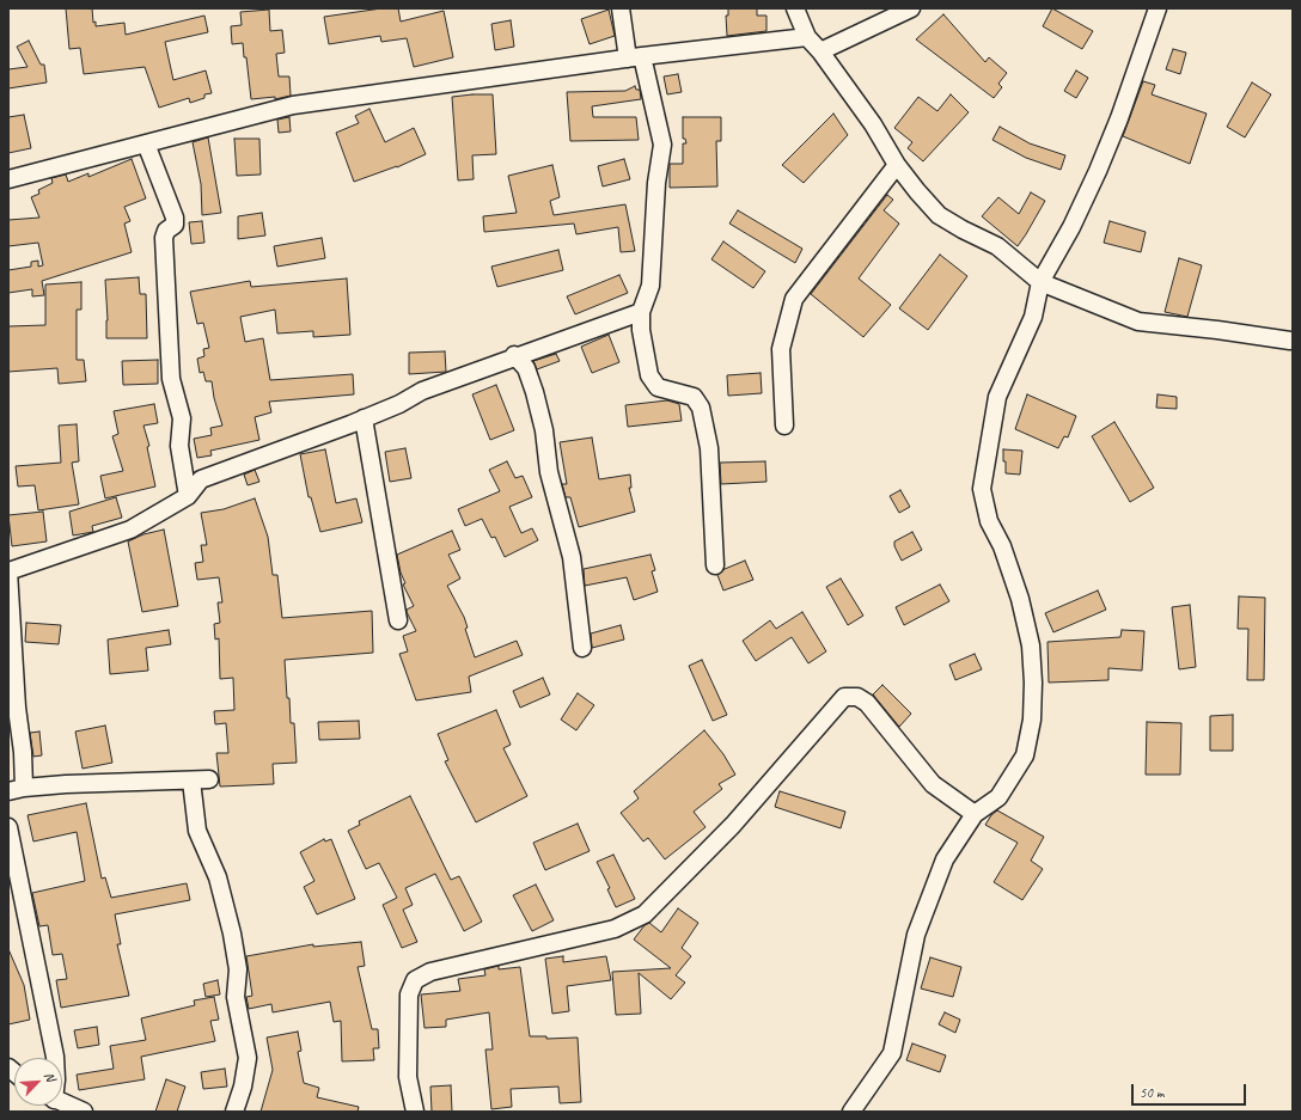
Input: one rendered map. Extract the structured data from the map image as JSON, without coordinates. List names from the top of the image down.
{
  "scale_bar": "50 m",
  "north": "top right"
}
